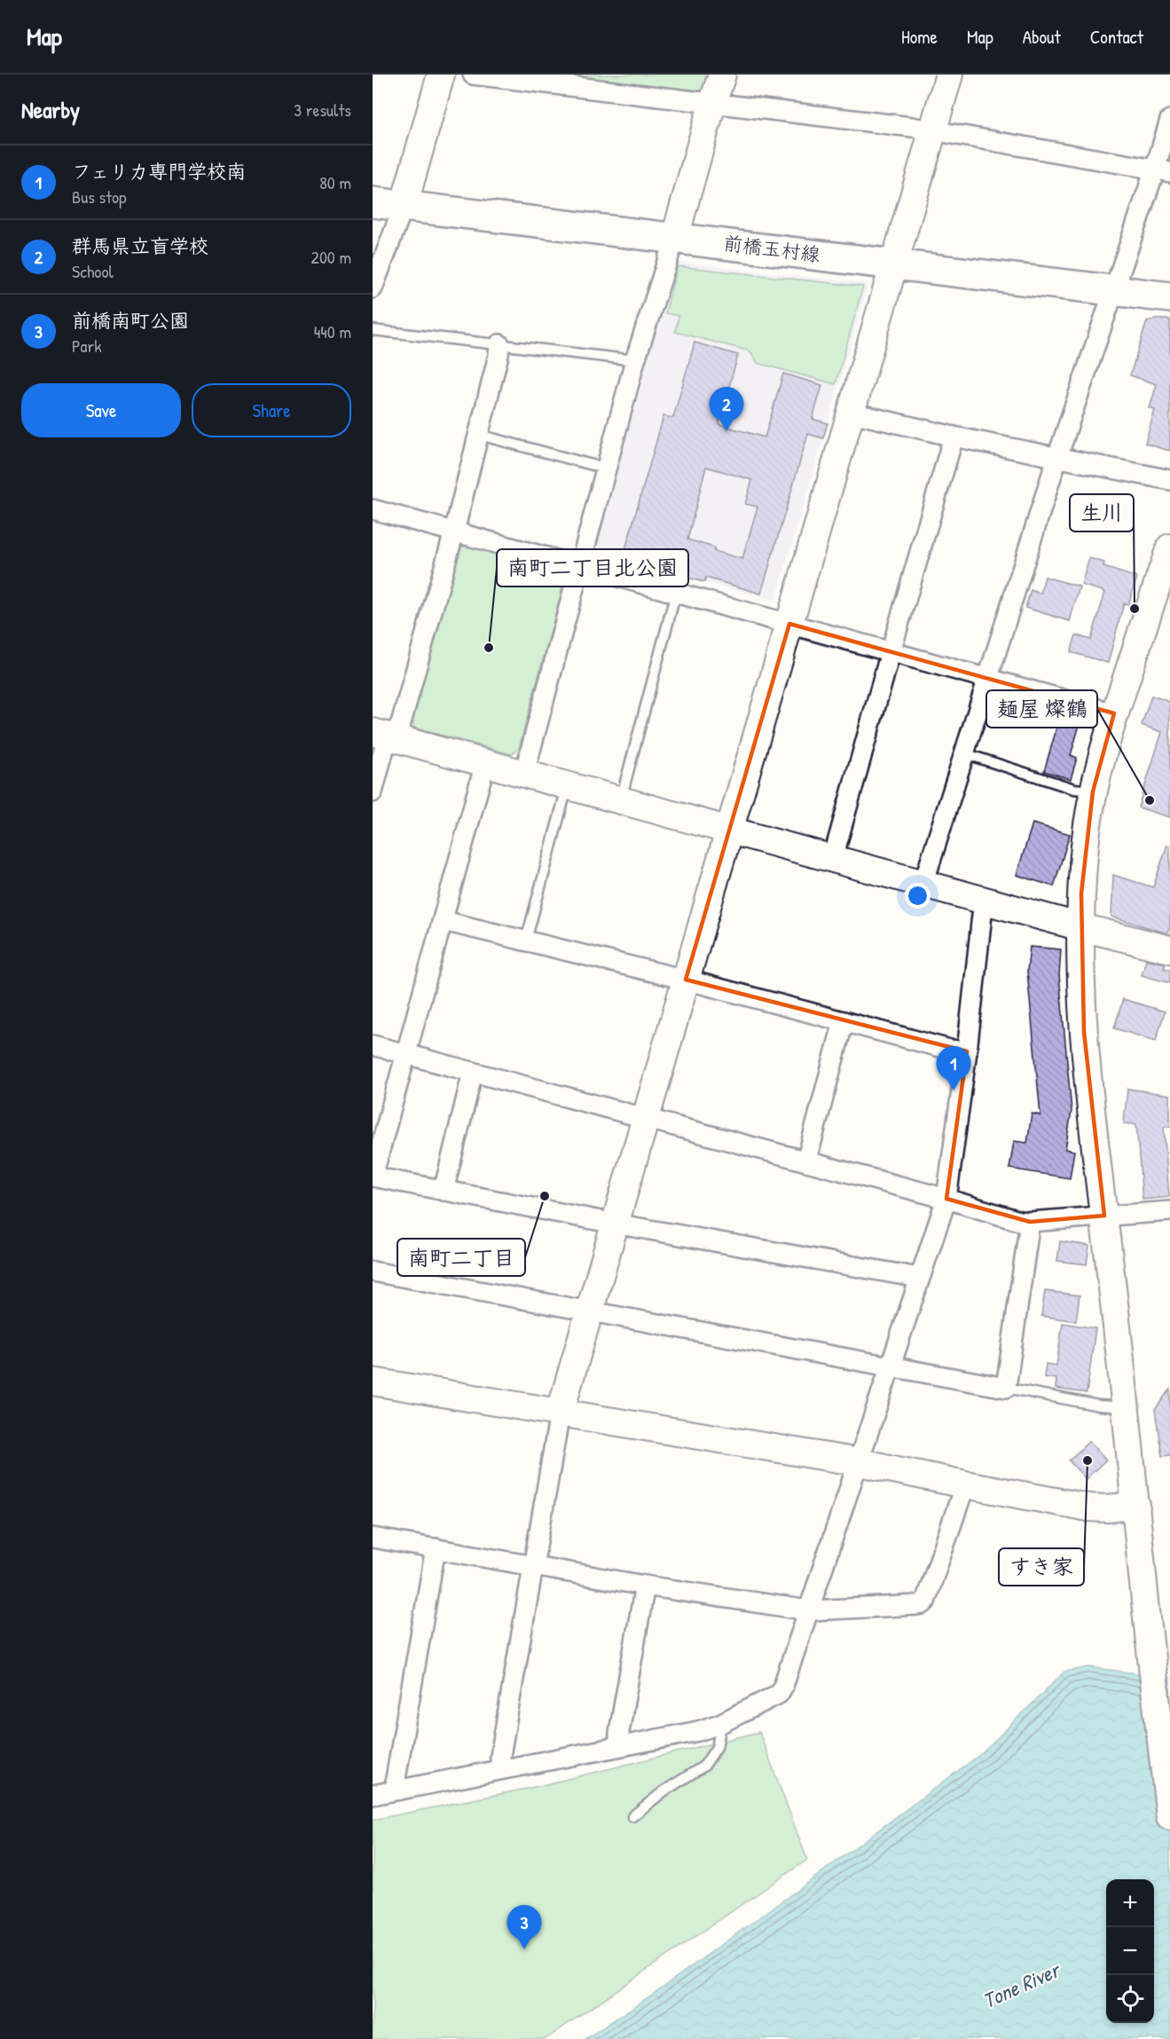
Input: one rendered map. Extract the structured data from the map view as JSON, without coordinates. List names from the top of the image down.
{
  "streets": {
    "main road": ["前橋玉村線"]
  },
  "water": ["Tone River"],
  "places": [
    "生川",
    "南町二丁目北公園",
    "麺屋 燦鶴",
    "南町二丁目",
    "すき家"
  ],
  "page": {
    "header": "Map",
    "nav": [
      "Home",
      "Map",
      "About",
      "Contact"
    ],
    "heading": ["Nearby", "3 results"],
    "list": [
      {
        "mark": "1",
        "name": "フェリカ専門学校南",
        "note": "Bus stop",
        "value": "80 m"
      },
      {
        "mark": "2",
        "name": "群馬県立盲学校",
        "note": "School",
        "value": "200 m"
      },
      {
        "mark": "3",
        "name": "前橋南町公園",
        "note": "Park",
        "value": "440 m"
      }
    ],
    "buttons": ["Save", "Share"],
    "pins": ["2", "1", "3"],
    "map_buttons": ["+", "−"]
  }
}
